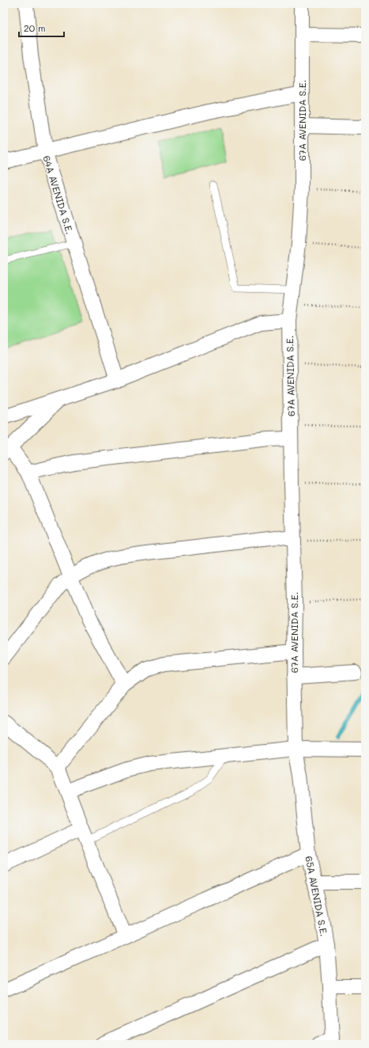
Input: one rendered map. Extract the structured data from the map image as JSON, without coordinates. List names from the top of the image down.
{
  "streets": {
    "street": ["67A AVENIDA S.E.", "64A AVENIDA S.E.", "65A AVENIDA S.E."]
  },
  "crossings": [
    ["67A AVENIDA S.E.", "65A AVENIDA S.E."]
  ],
  "scale_bar": "20 m"
}
